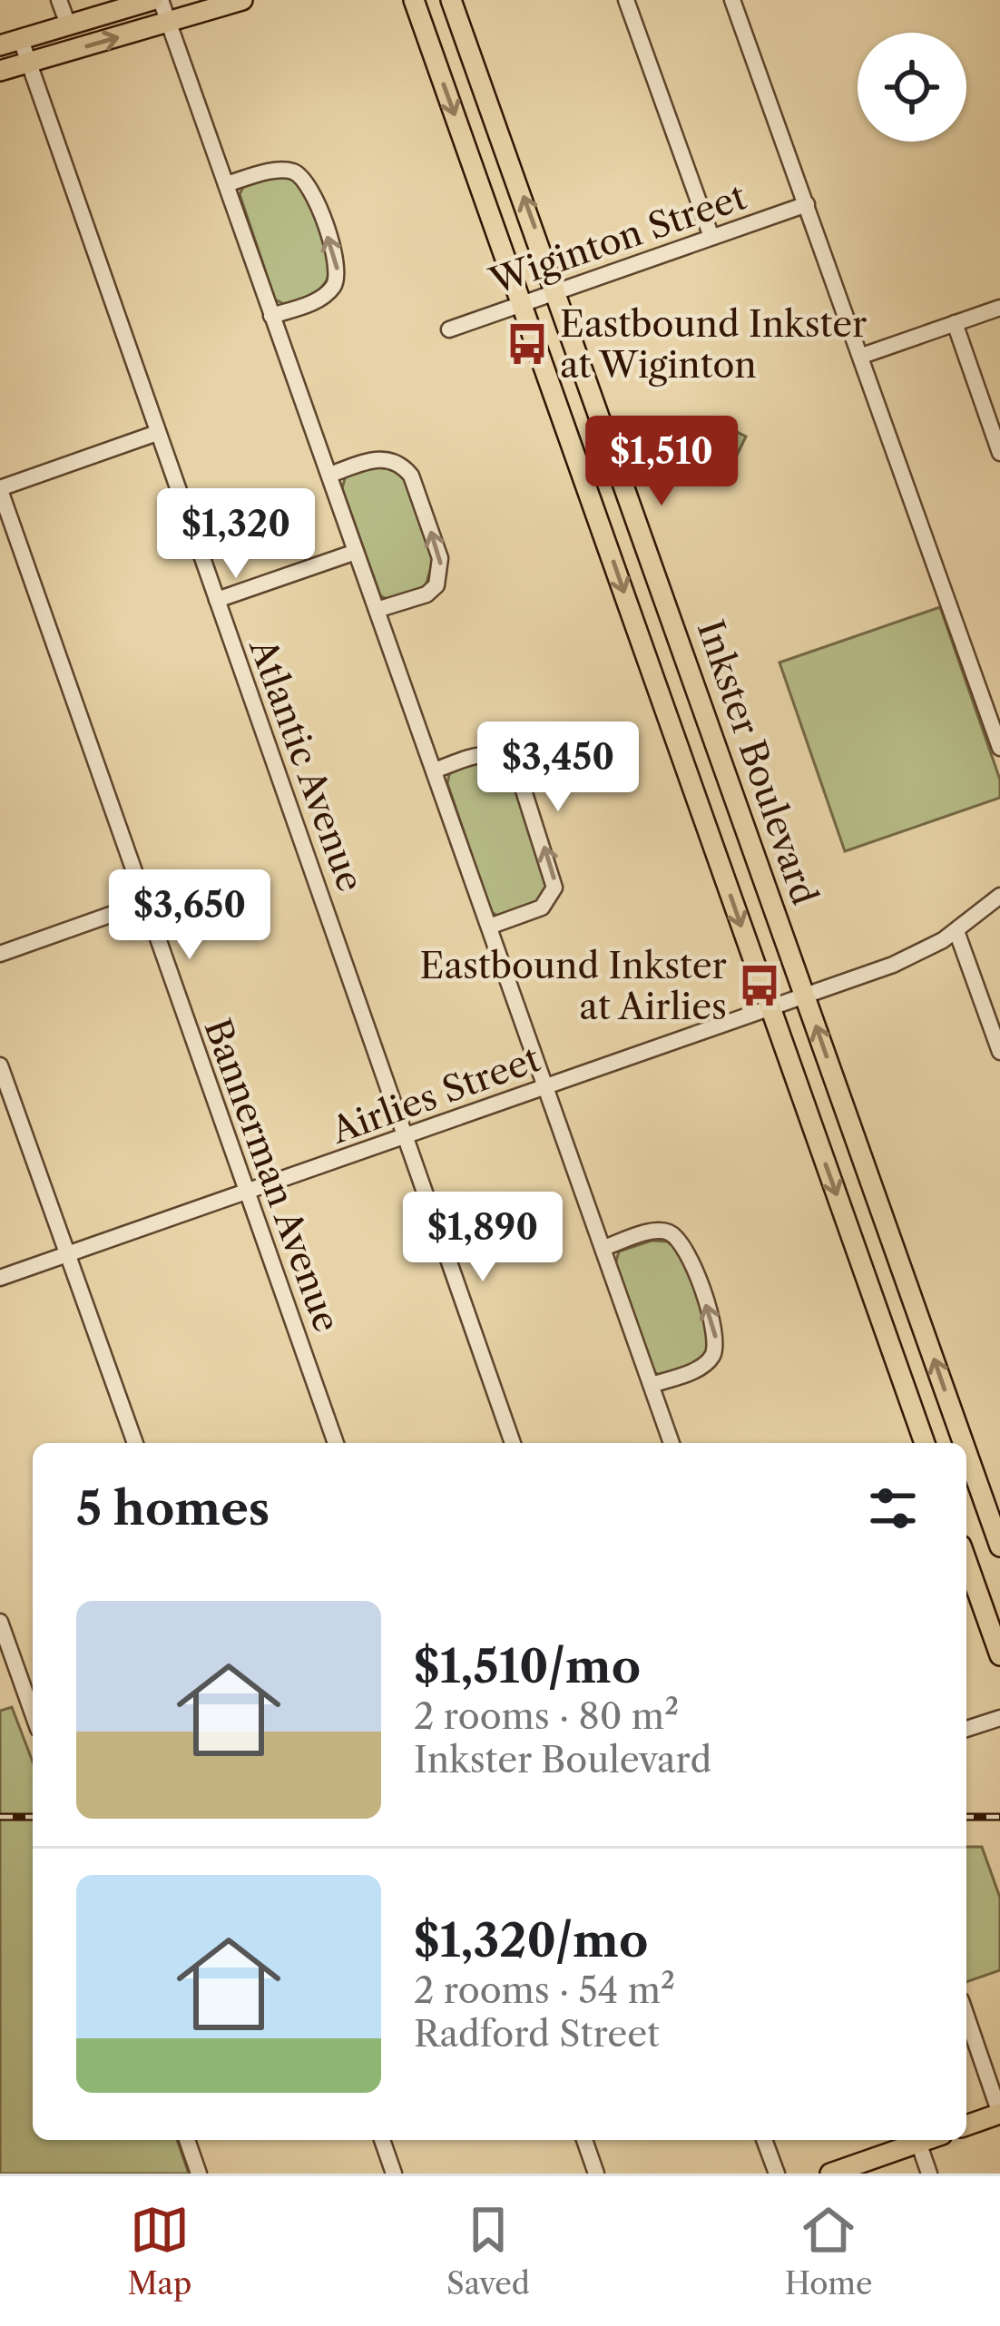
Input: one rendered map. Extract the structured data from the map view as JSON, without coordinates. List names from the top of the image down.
{
  "streets": {
    "main road": ["Inkster Boulevard"],
    "street": [
      "Wiginton Street",
      "Atlantic Avenue",
      "Airlies Street",
      "Bannerman Avenue"
    ]
  },
  "crossings": [
    ["Wiginton Street", "Inkster Boulevard"],
    ["Inkster Boulevard", "Airlies Street"],
    ["Atlantic Avenue", "Airlies Street"],
    ["Airlies Street", "Bannerman Avenue"]
  ],
  "places": {
    "bus stop": ["Eastbound Inkster at Wiginton", "Eastbound Inkster at Airlies"]
  },
  "page": {
    "price": [
      "$1,510",
      "$1,320",
      "$3,450",
      "$3,650",
      "$1,890"
    ],
    "heading": "5 homes",
    "list": [
      {
        "name": "$1,510/mo",
        "note": "2 rooms · 80 m² · Inkster Boulevard"
      },
      {
        "name": "$1,320/mo",
        "note": "2 rooms · 54 m² · Radford Street"
      }
    ],
    "tabs": ["Map", "Saved", "Home"]
  }
}
